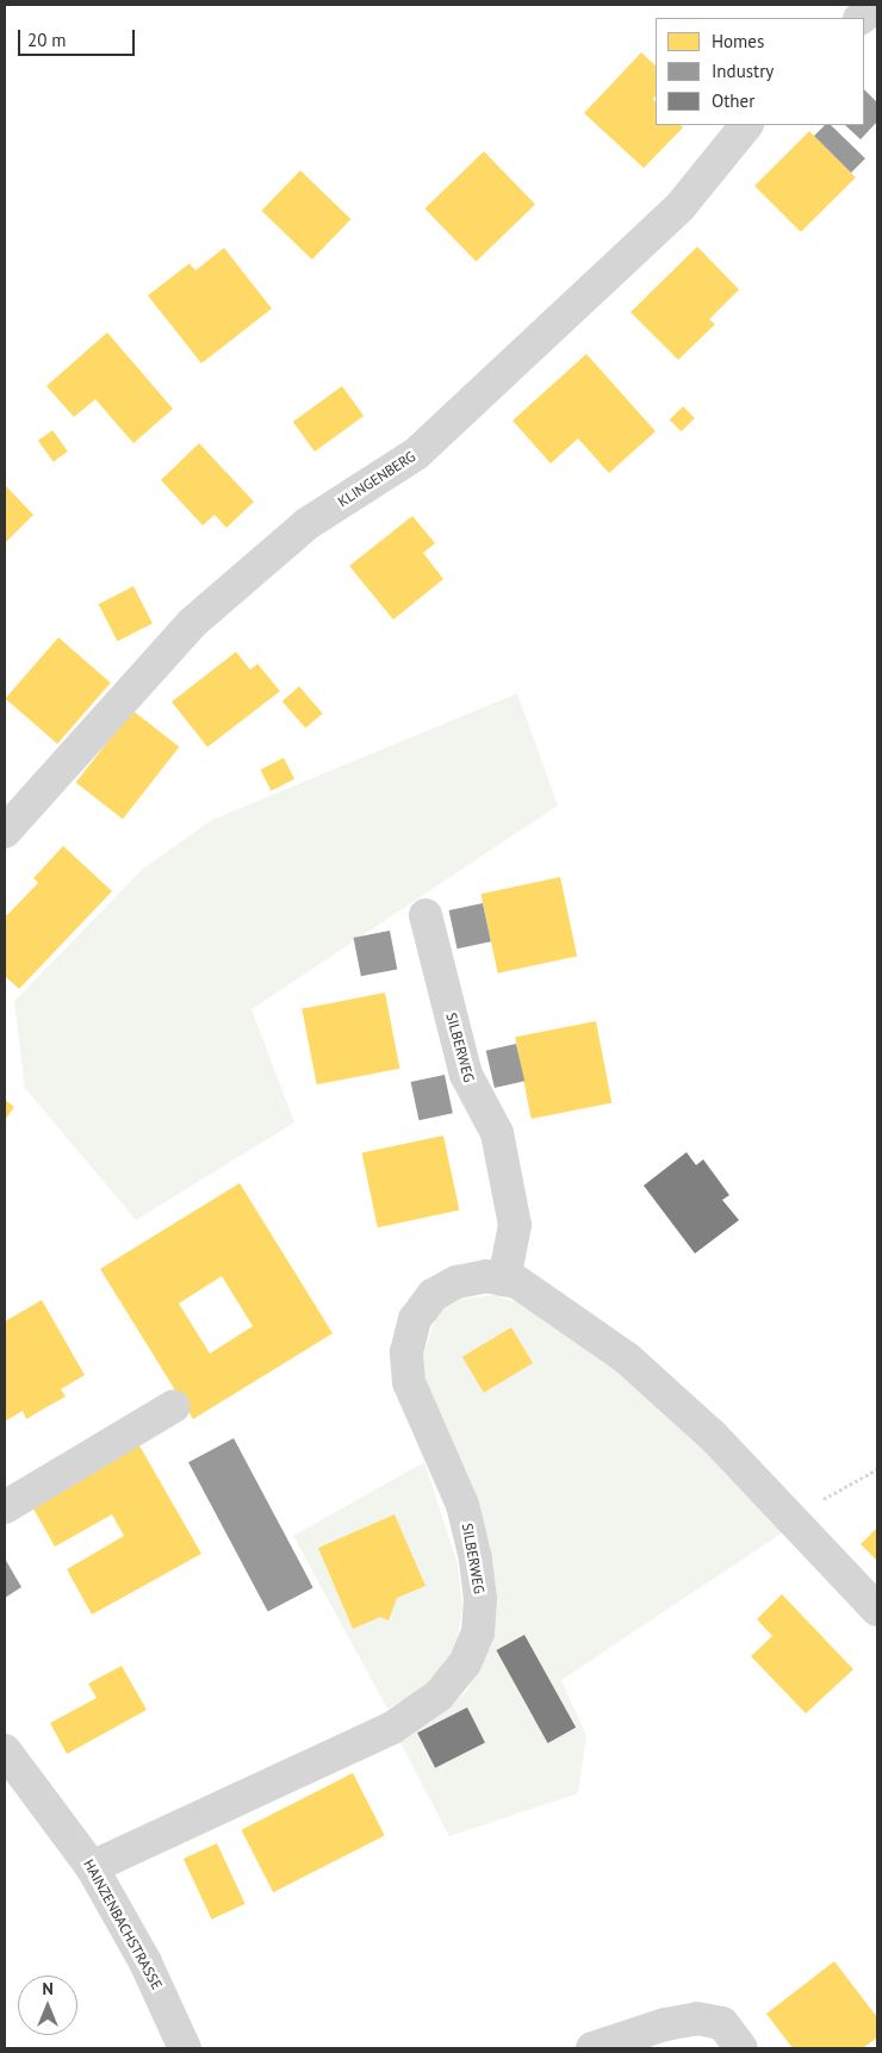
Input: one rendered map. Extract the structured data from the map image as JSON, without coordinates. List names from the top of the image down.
{
  "streets": {
    "street": ["KLINGENBERG", "SILBERWEG", "HAINZENBACHSTRASSE"]
  },
  "crossings": [
    ["SILBERWEG", "HAINZENBACHSTRASSE"]
  ],
  "legend": ["Homes", "Industry", "Other"],
  "scale_bar": "20 m",
  "north": "top"
}
